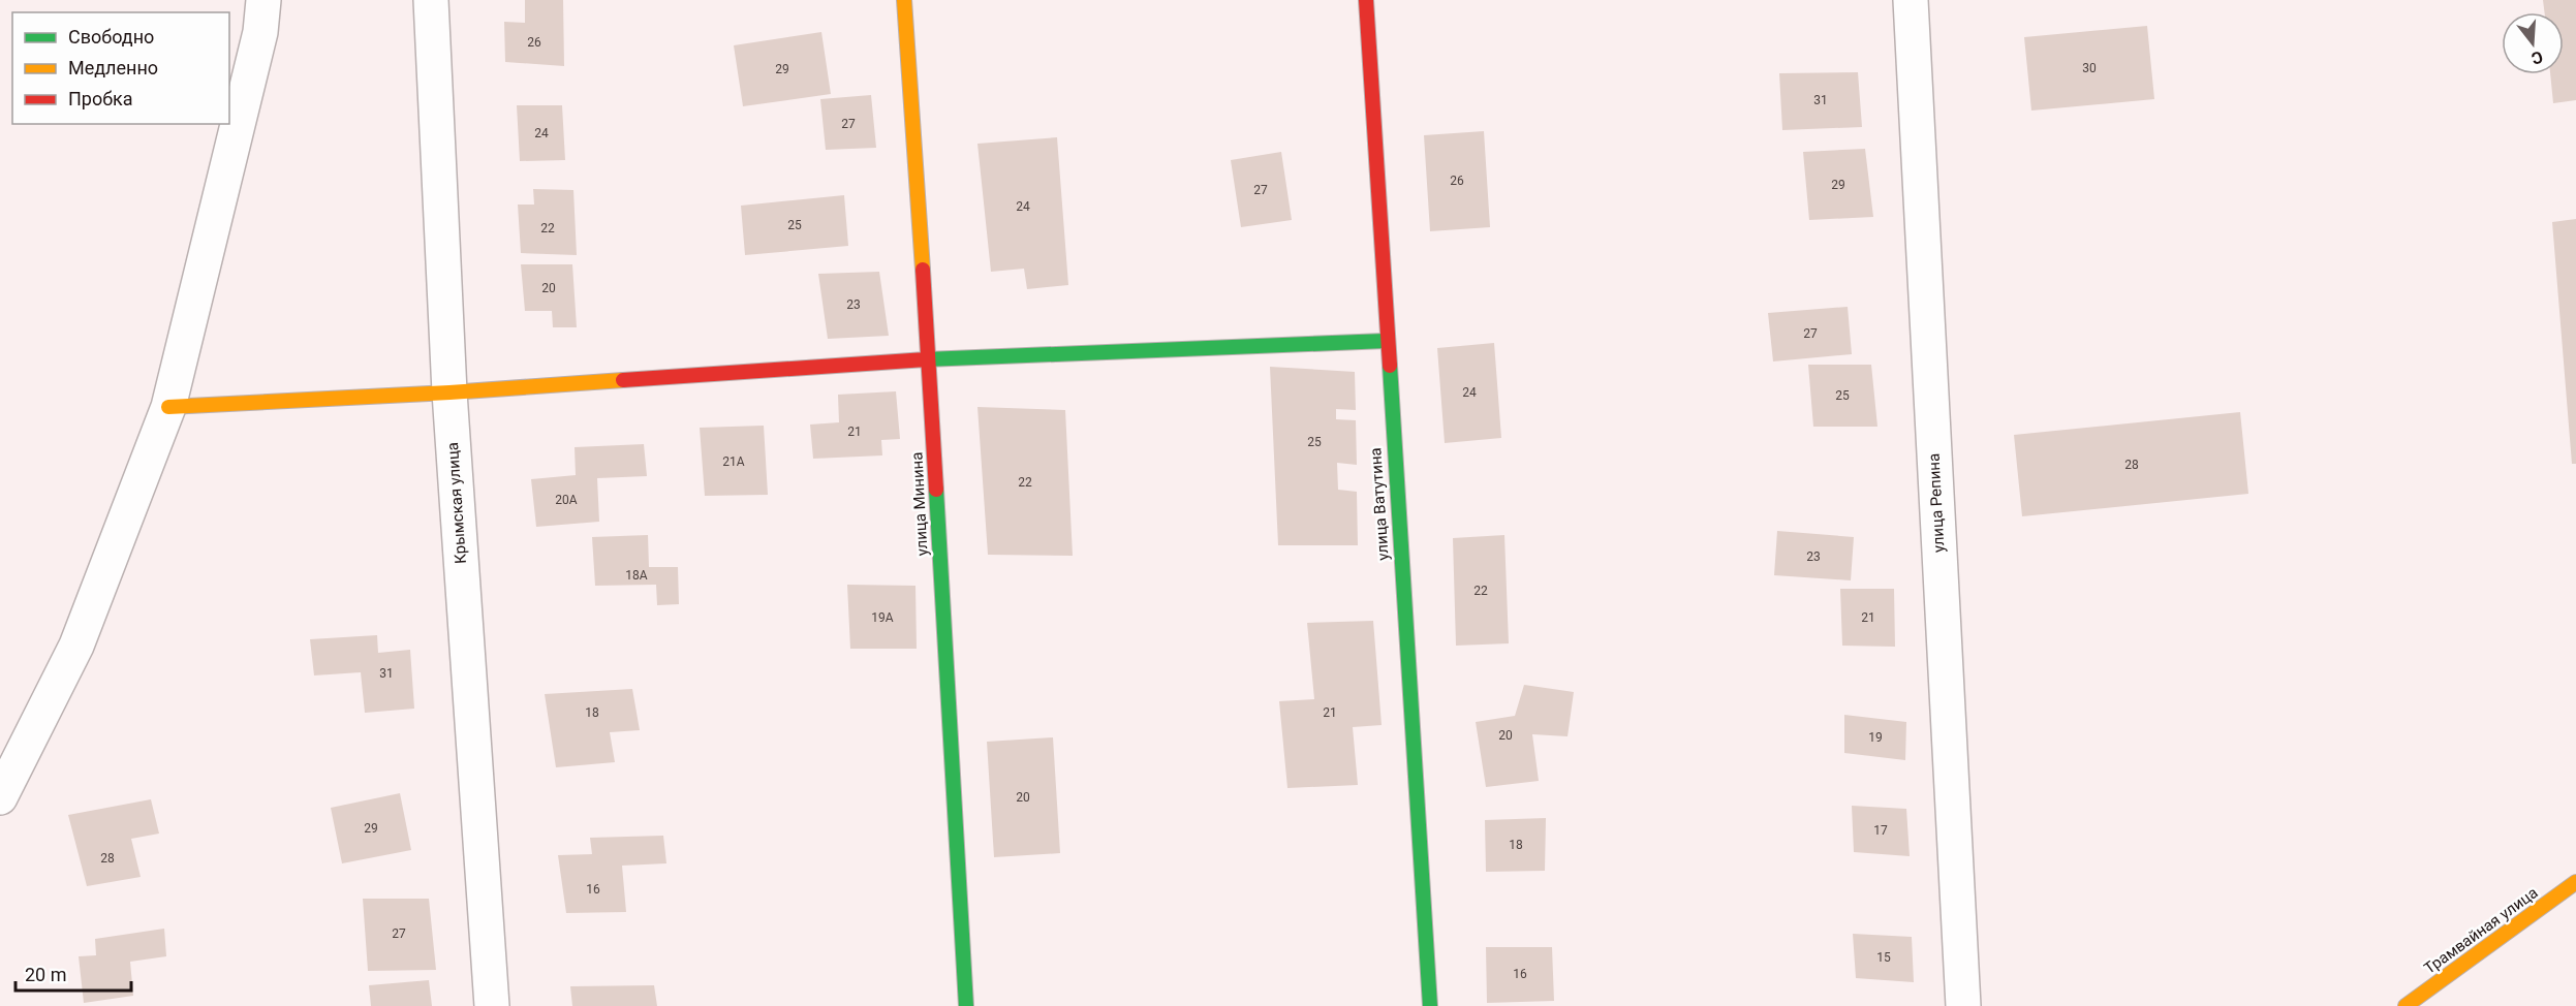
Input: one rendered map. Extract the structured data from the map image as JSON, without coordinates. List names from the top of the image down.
{
  "streets": {
    "street": [
      "Крымская улица",
      "улица Репина",
      "улица Минина",
      "улица Ватутина",
      "Трамвайная улица"
    ]
  },
  "house_numbers": [
    "26",
    "30",
    "29",
    "31",
    "27",
    "24",
    "26",
    "29",
    "27",
    "24",
    "25",
    "22",
    "20",
    "23",
    "27",
    "24",
    "25",
    "21",
    "25",
    "21А",
    "28",
    "22",
    "20А",
    "23",
    "18А",
    "22",
    "19А",
    "21",
    "31",
    "18",
    "21",
    "20",
    "19",
    "20",
    "29",
    "17",
    "18",
    "28",
    "16",
    "27",
    "15",
    "16"
  ],
  "legend": ["Свободно", "Медленно", "Пробка"],
  "scale_bar": "20 m",
  "north": "bottom"
}
